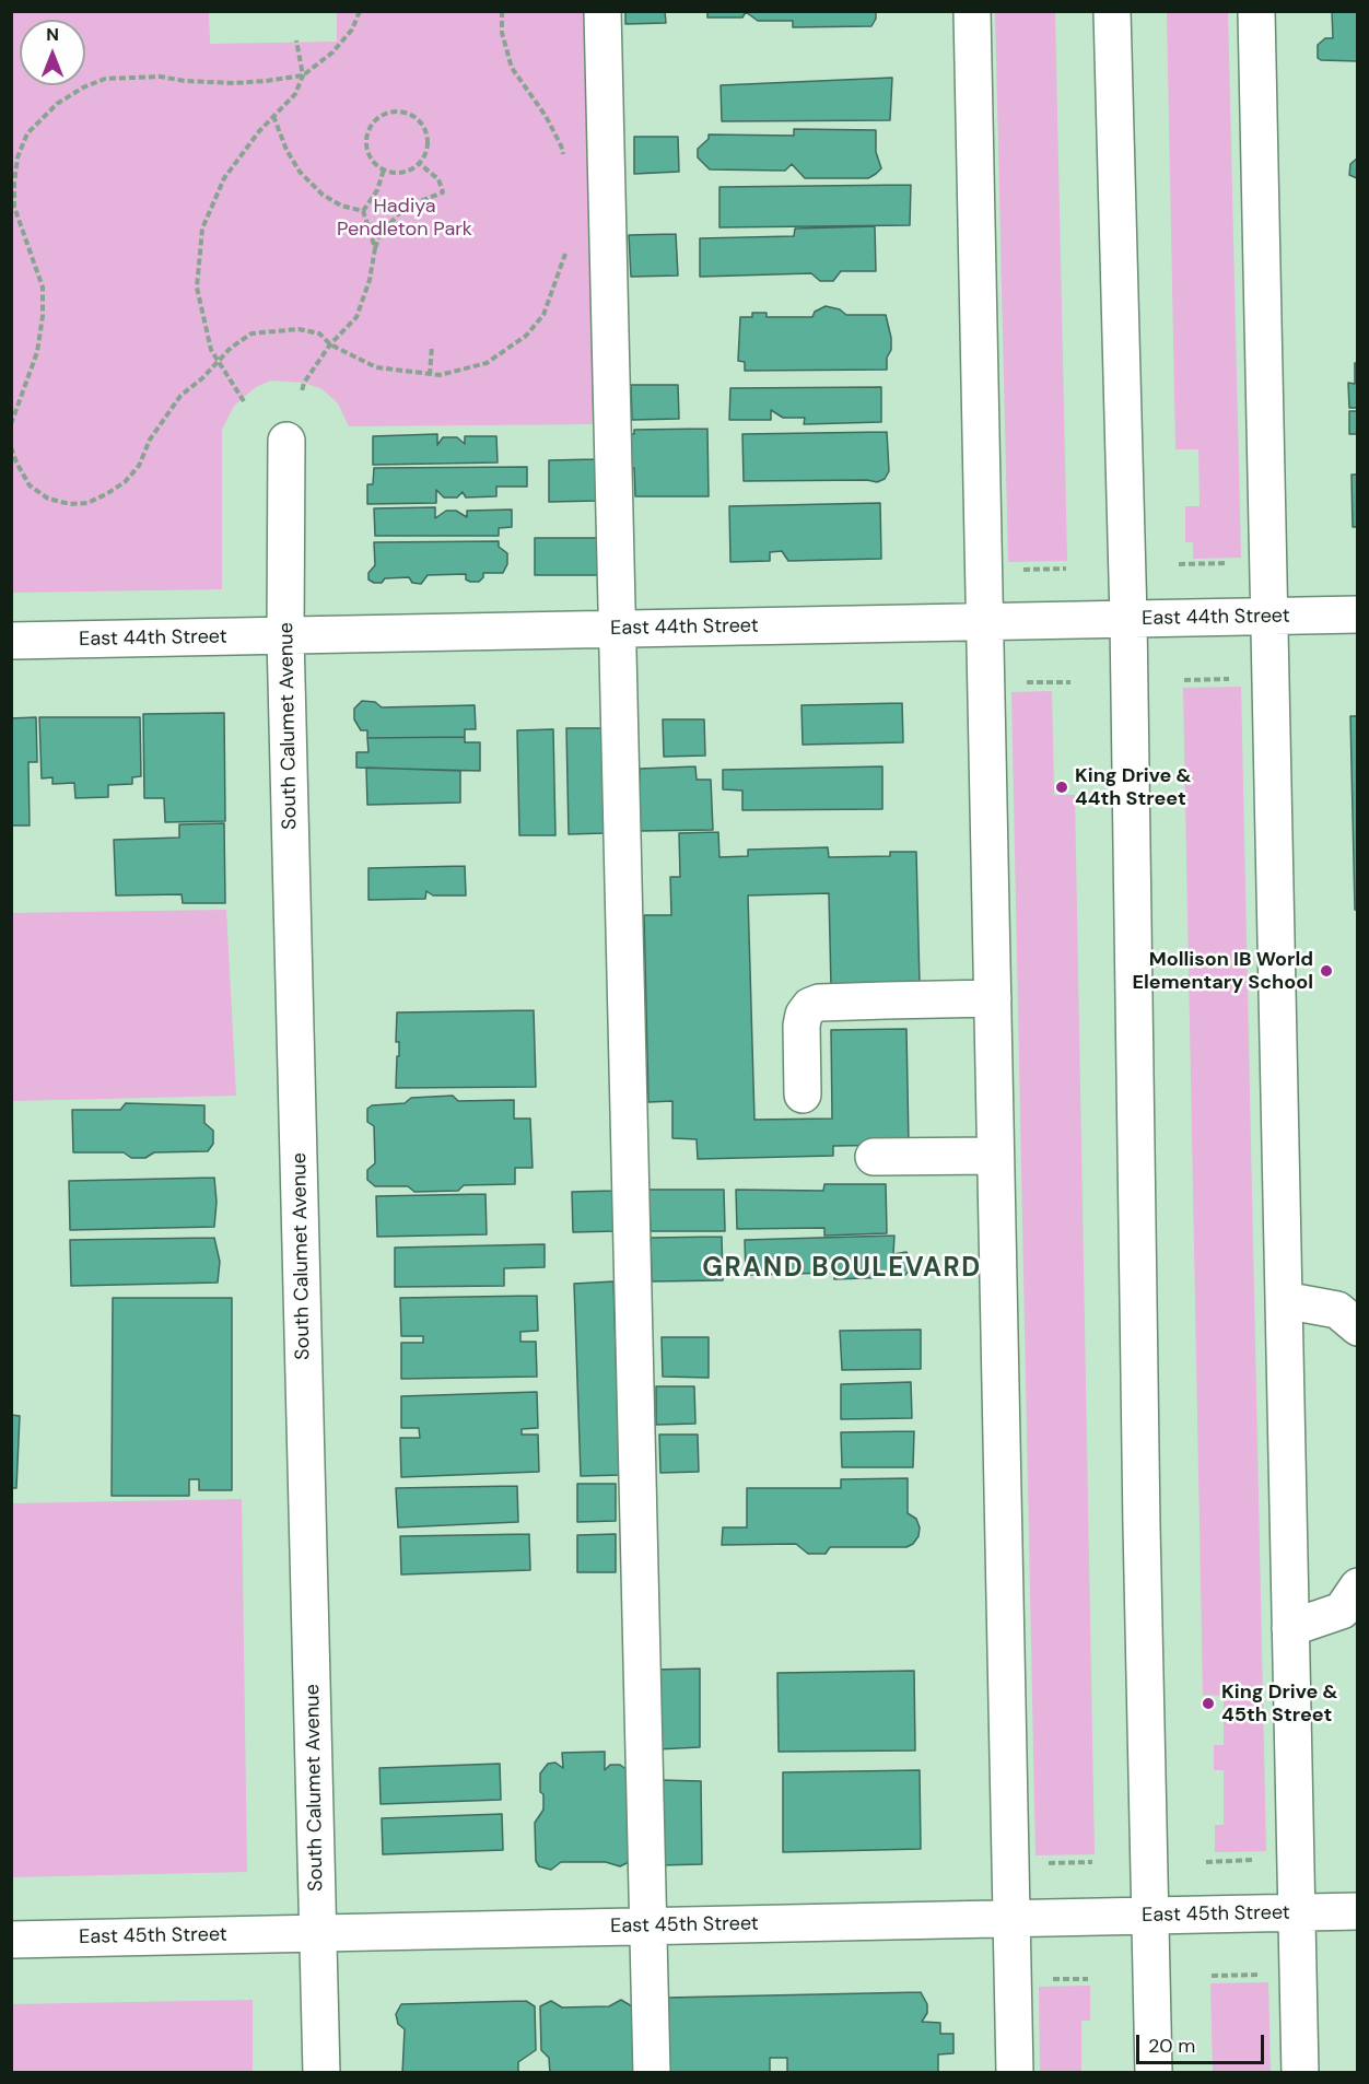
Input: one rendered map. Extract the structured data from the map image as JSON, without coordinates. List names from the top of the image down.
{
  "streets": {
    "street": ["East 44th Street", "South Calumet Avenue", "East 45th Street"]
  },
  "crossings": [
    ["East 44th Street", "South Calumet Avenue"],
    ["South Calumet Avenue", "East 45th Street"]
  ],
  "districts": ["GRAND BOULEVARD"],
  "parks": ["Hadiya Pendleton Park"],
  "places": ["King Drive & 44th Street", "Mollison IB World Elementary School", "King Drive & 45th Street"],
  "scale_bar": "20 m",
  "north": "top"
}
